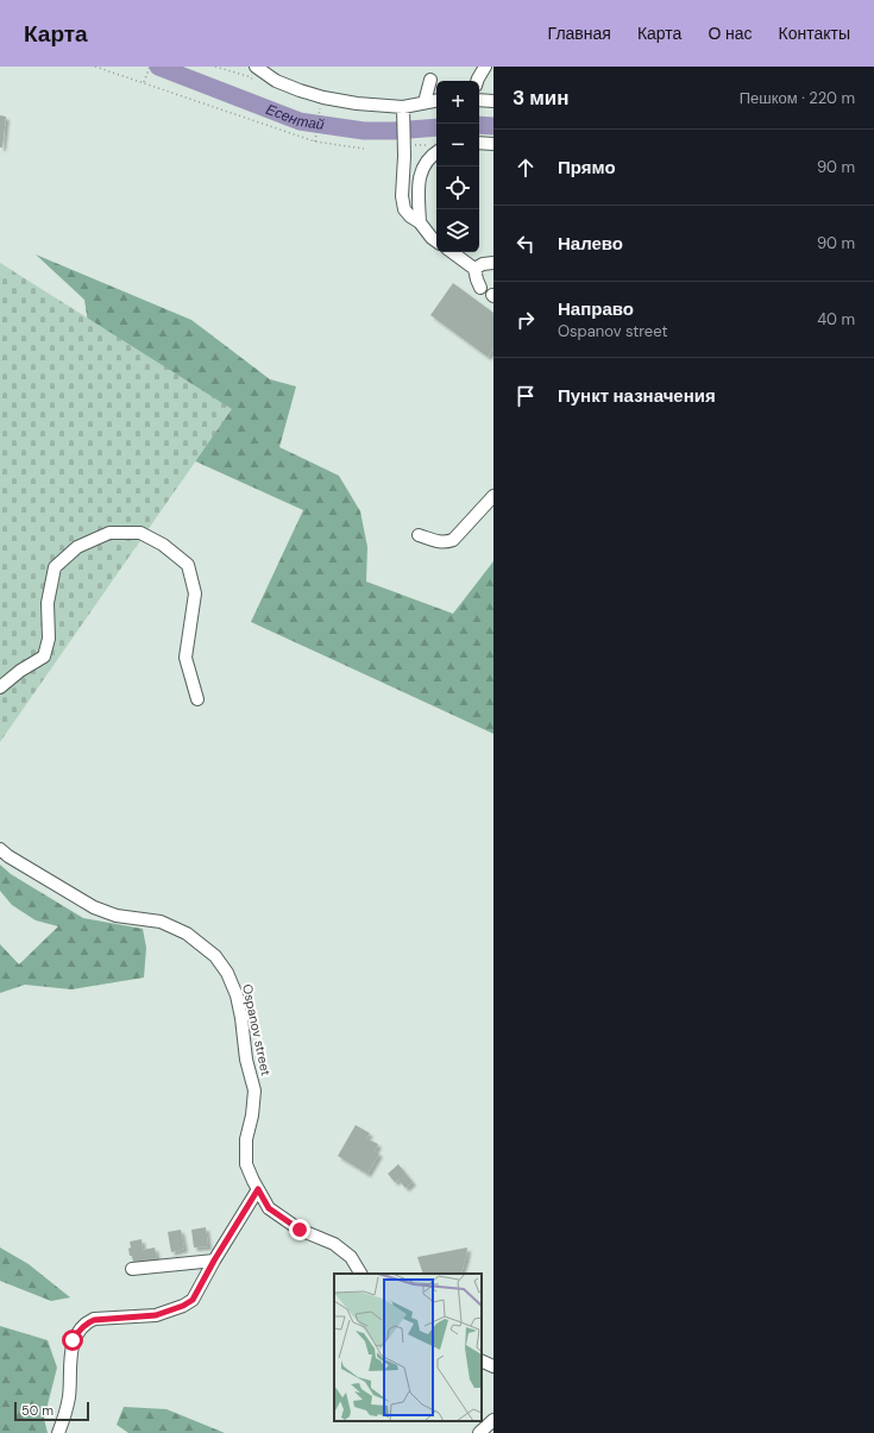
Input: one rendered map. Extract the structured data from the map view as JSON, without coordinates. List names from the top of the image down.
{
  "streets": {
    "street": ["Ospanov street"]
  },
  "water": ["Есентай"],
  "scale_bar": "50 m",
  "page": {
    "header": "Карта",
    "nav": [
      "Главная",
      "Карта",
      "О нас",
      "Контакты"
    ],
    "heading": ["3 мин", "Пешком · 220 m"],
    "map_buttons": ["+", "−"],
    "list": [
      ["Прямо", "90 m"],
      ["Налево", "90 m"],
      ["Направо", "Ospanov street", "40 m"],
      "Пункт назначения"
    ],
    "scale": "50 m"
  }
}
